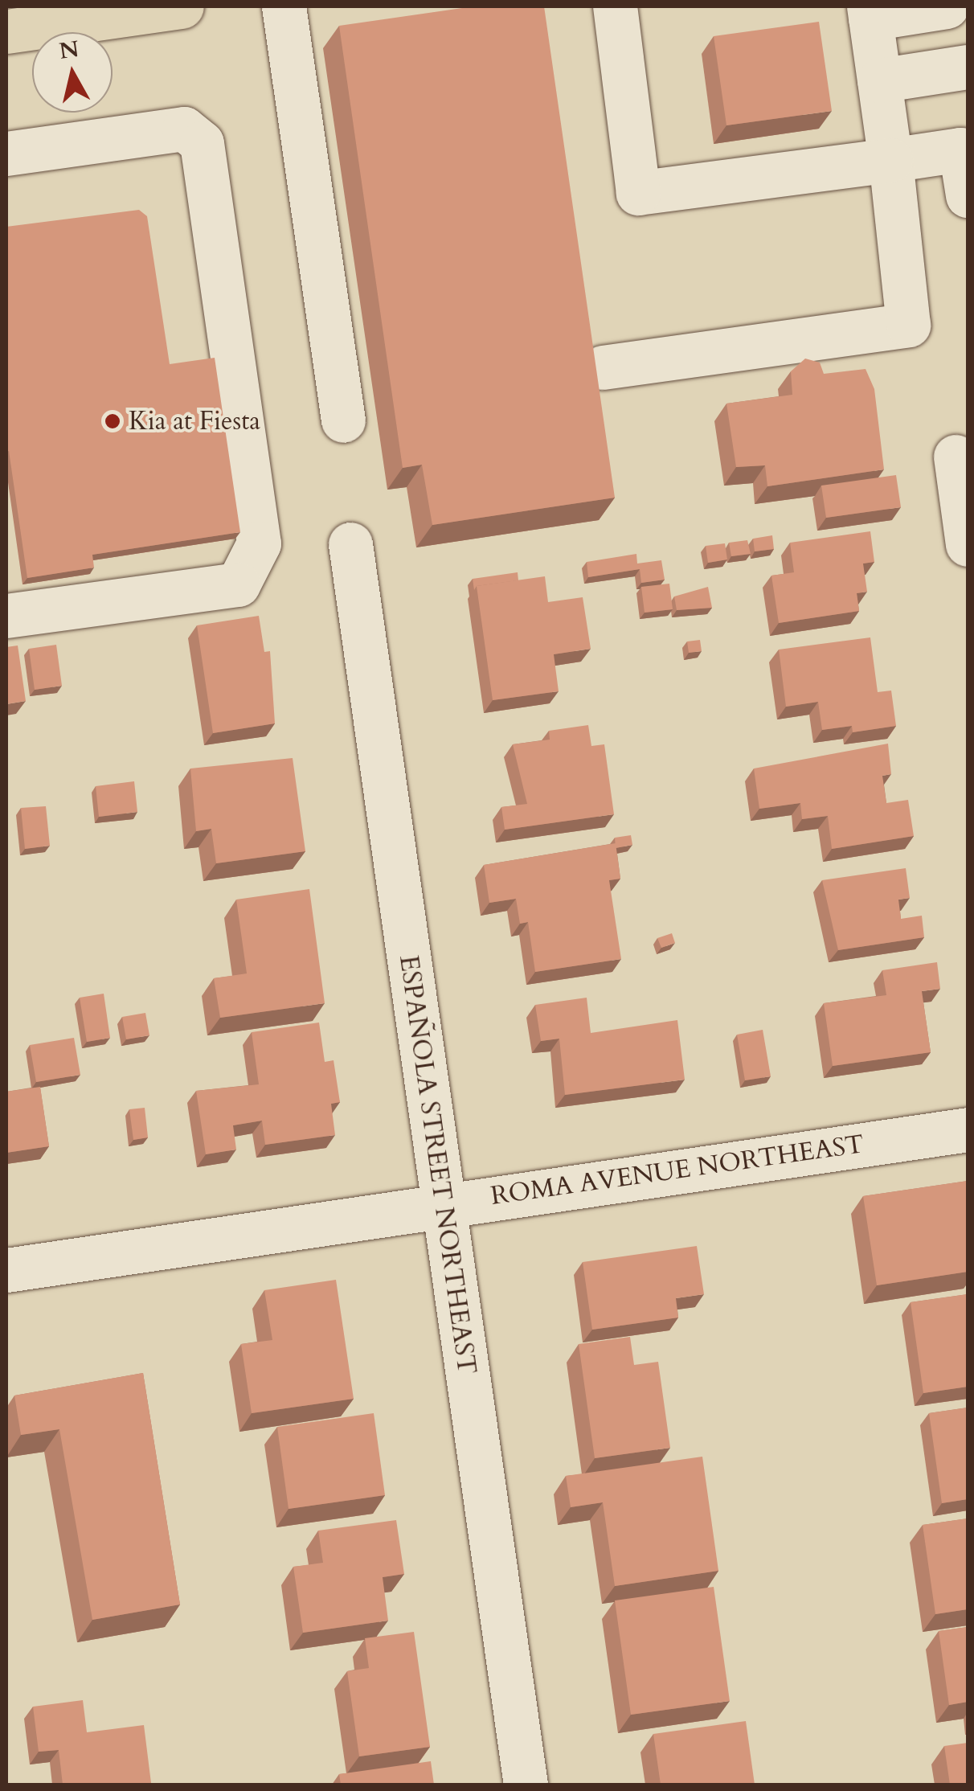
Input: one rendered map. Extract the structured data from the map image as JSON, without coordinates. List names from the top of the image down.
{
  "streets": {
    "street": ["ESPAÑOLA STREET NORTHEAST", "ROMA AVENUE NORTHEAST"]
  },
  "crossings": [
    ["ESPAÑOLA STREET NORTHEAST", "ROMA AVENUE NORTHEAST"]
  ],
  "places": ["Kia at Fiesta"],
  "north": "top"
}
